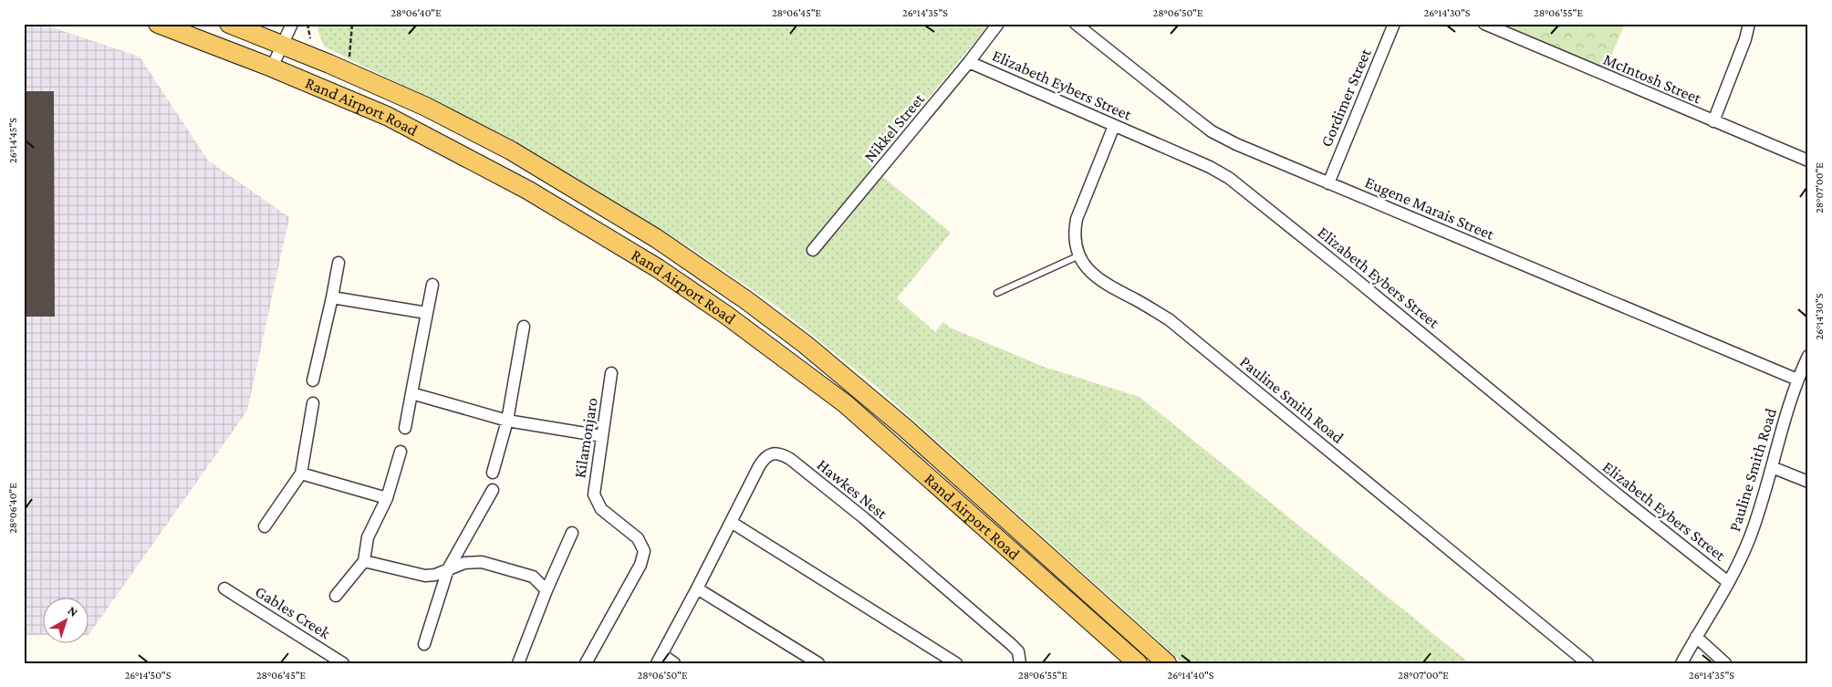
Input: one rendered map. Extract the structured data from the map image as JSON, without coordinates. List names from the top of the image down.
{
  "streets": {
    "main road": ["Rand Airport Road"],
    "street": [
      "McIntosh Street",
      "Elizabeth Eybers Street",
      "Gordimer Street",
      "Nikkel Street",
      "Eugene Marais Street",
      "Pauline Smith Road",
      "Kilamonjaro",
      "Hawkes Nest",
      "Gables Creek"
    ]
  },
  "crossings": [
    ["Elizabeth Eybers Street", "Nikkel Street"],
    ["Elizabeth Eybers Street", "Pauline Smith Road"],
    ["Gordimer Street", "Eugene Marais Street"],
    ["Eugene Marais Street", "Pauline Smith Road"]
  ],
  "north": "top right",
  "coordinates": [
    "28°06'40\"E",
    "28°06'45\"E",
    "26°14'35\"S",
    "28°06'50\"E",
    "26°14'30\"S",
    "28°06'55\"E",
    "26°14'45\"S",
    "28°07'00\"E",
    "26°14'50\"S",
    "26°14'40\"S"
  ]
}
